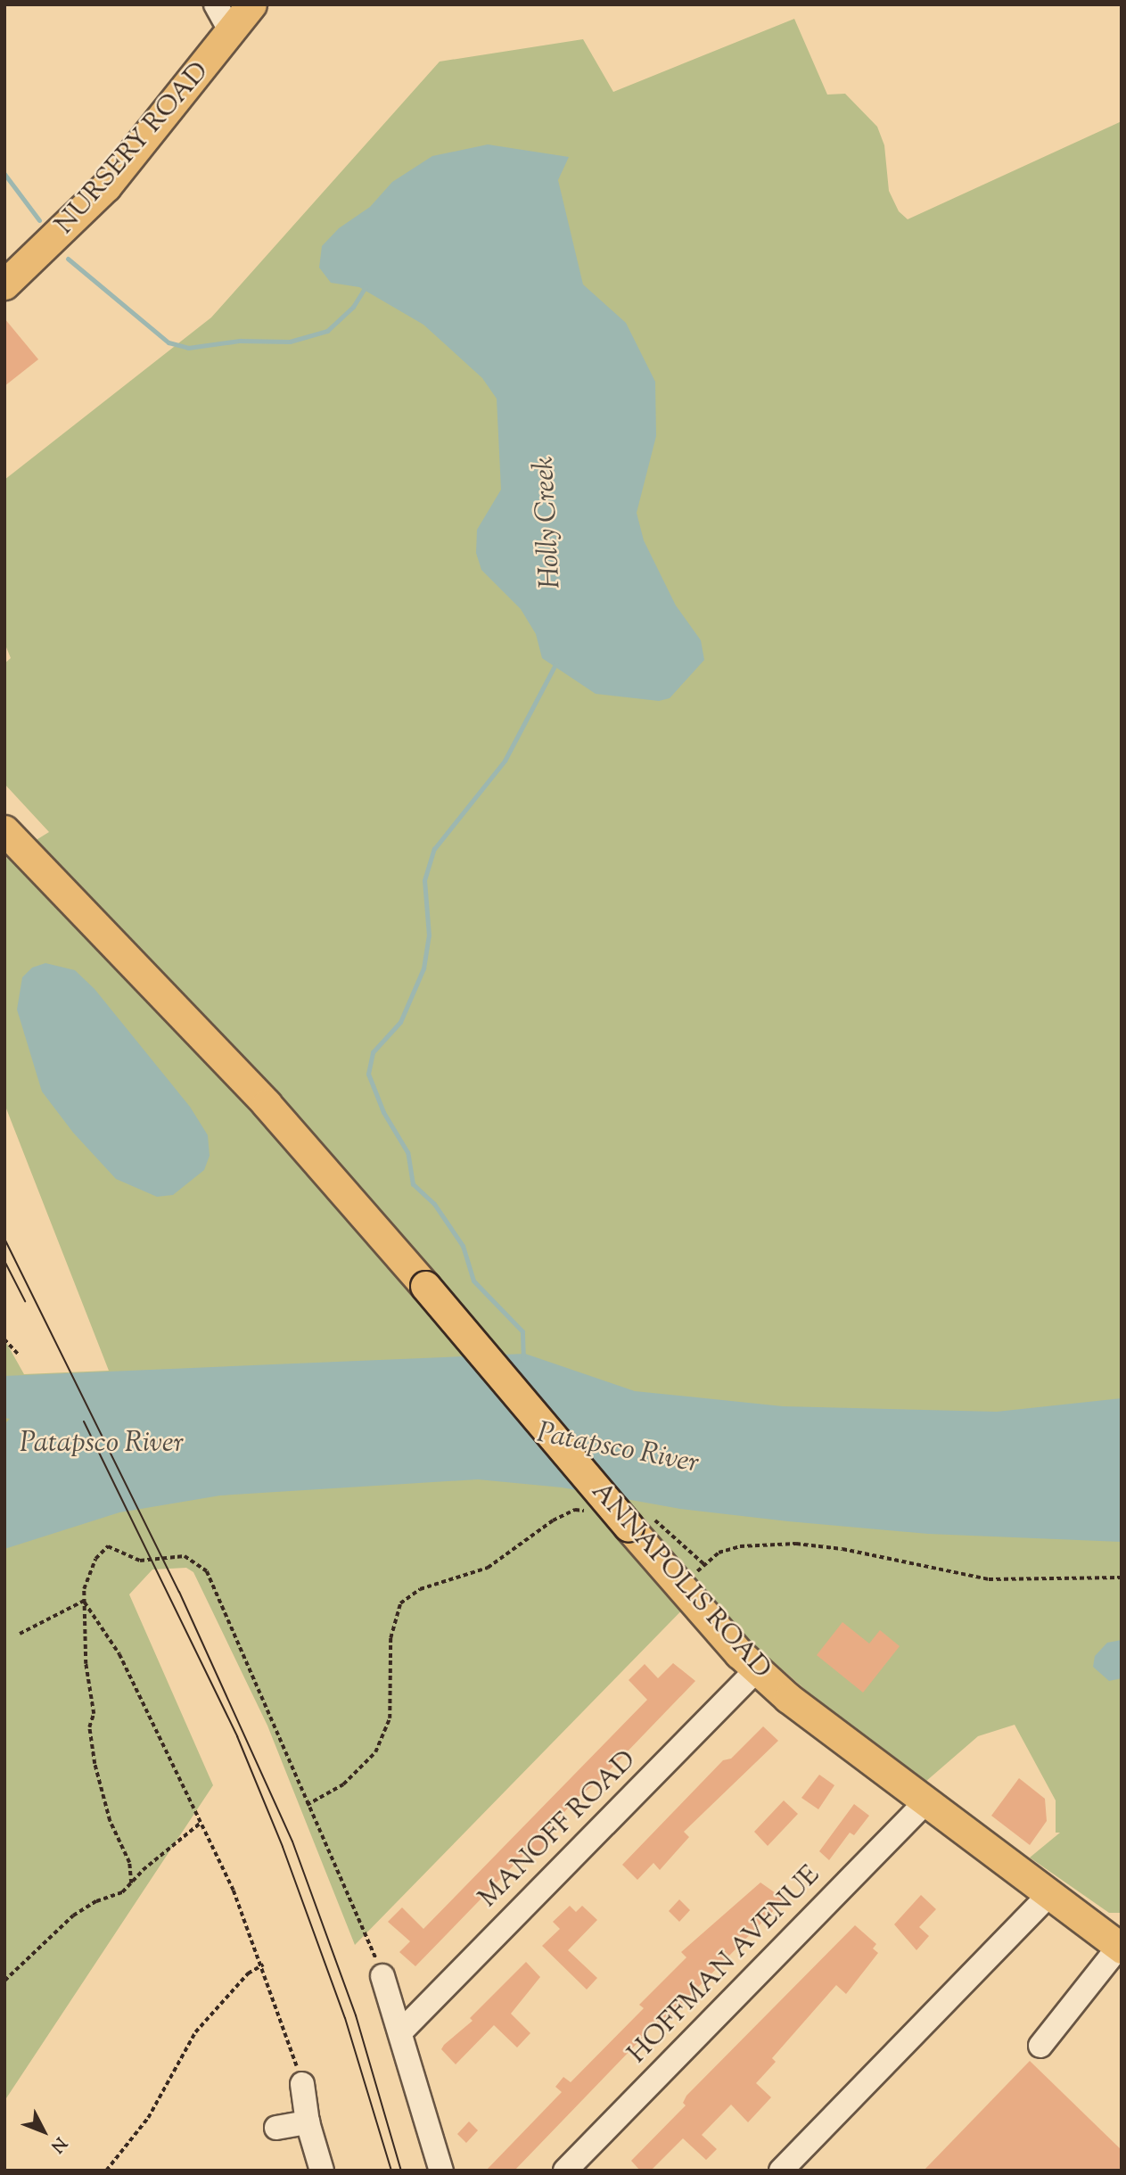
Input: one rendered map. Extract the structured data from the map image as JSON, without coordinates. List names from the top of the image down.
{
  "streets": {
    "main road": ["NURSERY ROAD", "ANNAPOLIS ROAD"],
    "street": ["MANOFF ROAD", "HOFFMAN AVENUE"]
  },
  "crossings": [
    ["ANNAPOLIS ROAD", "MANOFF ROAD"],
    ["ANNAPOLIS ROAD", "HOFFMAN AVENUE"]
  ],
  "water": ["Holly Creek", "Patapsco River"],
  "north": "bottom right"
}
